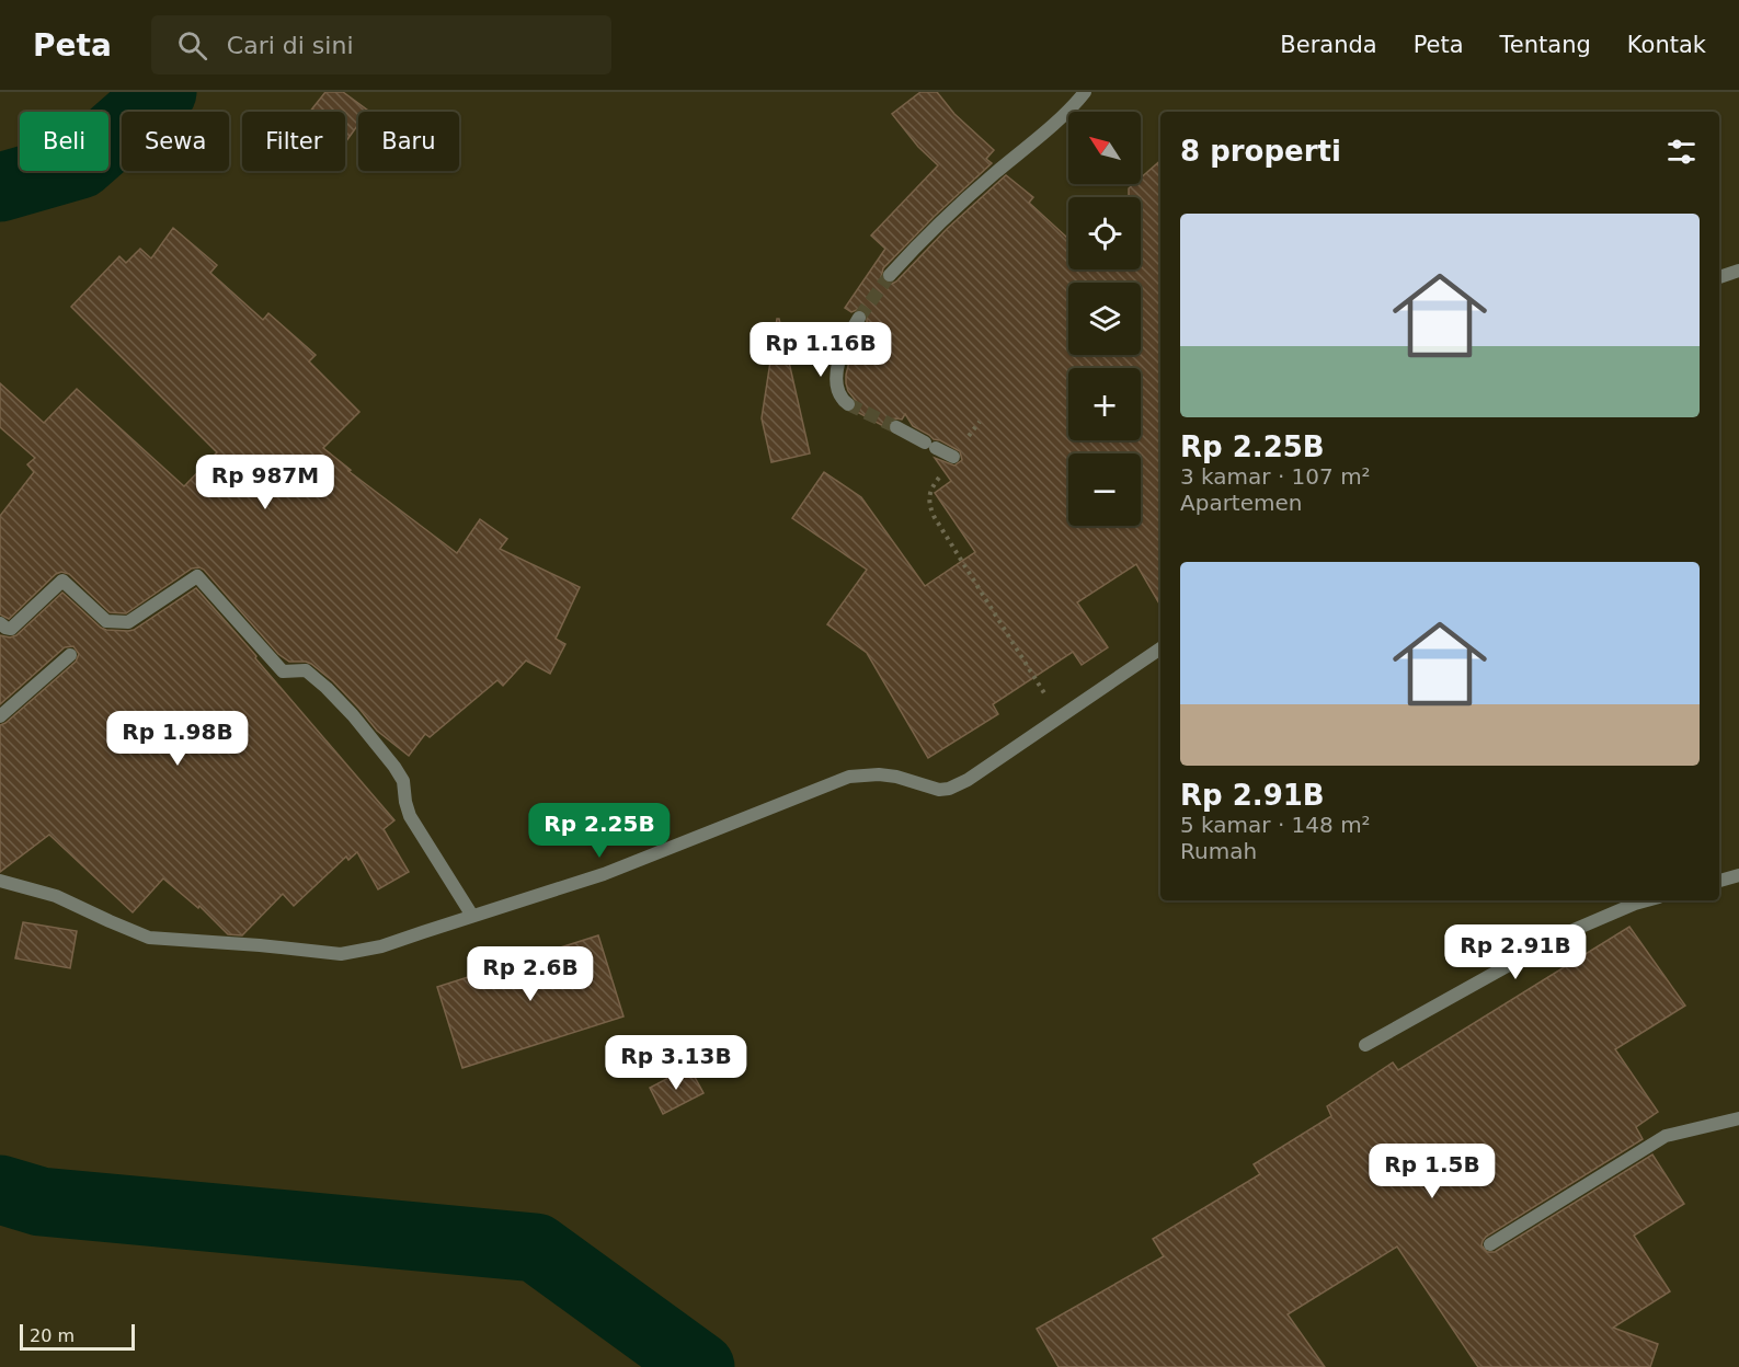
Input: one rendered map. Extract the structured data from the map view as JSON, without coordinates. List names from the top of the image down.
{
  "scale_bar": "20 m",
  "north": "top left",
  "page": {
    "header": "Peta",
    "search": "Cari di sini",
    "nav": [
      "Beranda",
      "Peta",
      "Tentang",
      "Kontak"
    ],
    "map_buttons": ["+", "−"],
    "chip": [
      "Beli",
      "Sewa",
      "Filter",
      "Baru"
    ],
    "heading": "8 properti",
    "list": [
      {
        "name": "Rp 2.25B",
        "note": "3 kamar · 107 m² · Apartemen"
      },
      {
        "name": "Rp 2.91B",
        "note": "5 kamar · 148 m² · Rumah"
      }
    ],
    "price": [
      "Rp 1.16B",
      "Rp 987M",
      "Rp 1.98B",
      "Rp 2.25B",
      "Rp 2.91B",
      "Rp 2.6B",
      "Rp 3.13B",
      "Rp 1.5B"
    ],
    "scale": "20 m"
  }
}
